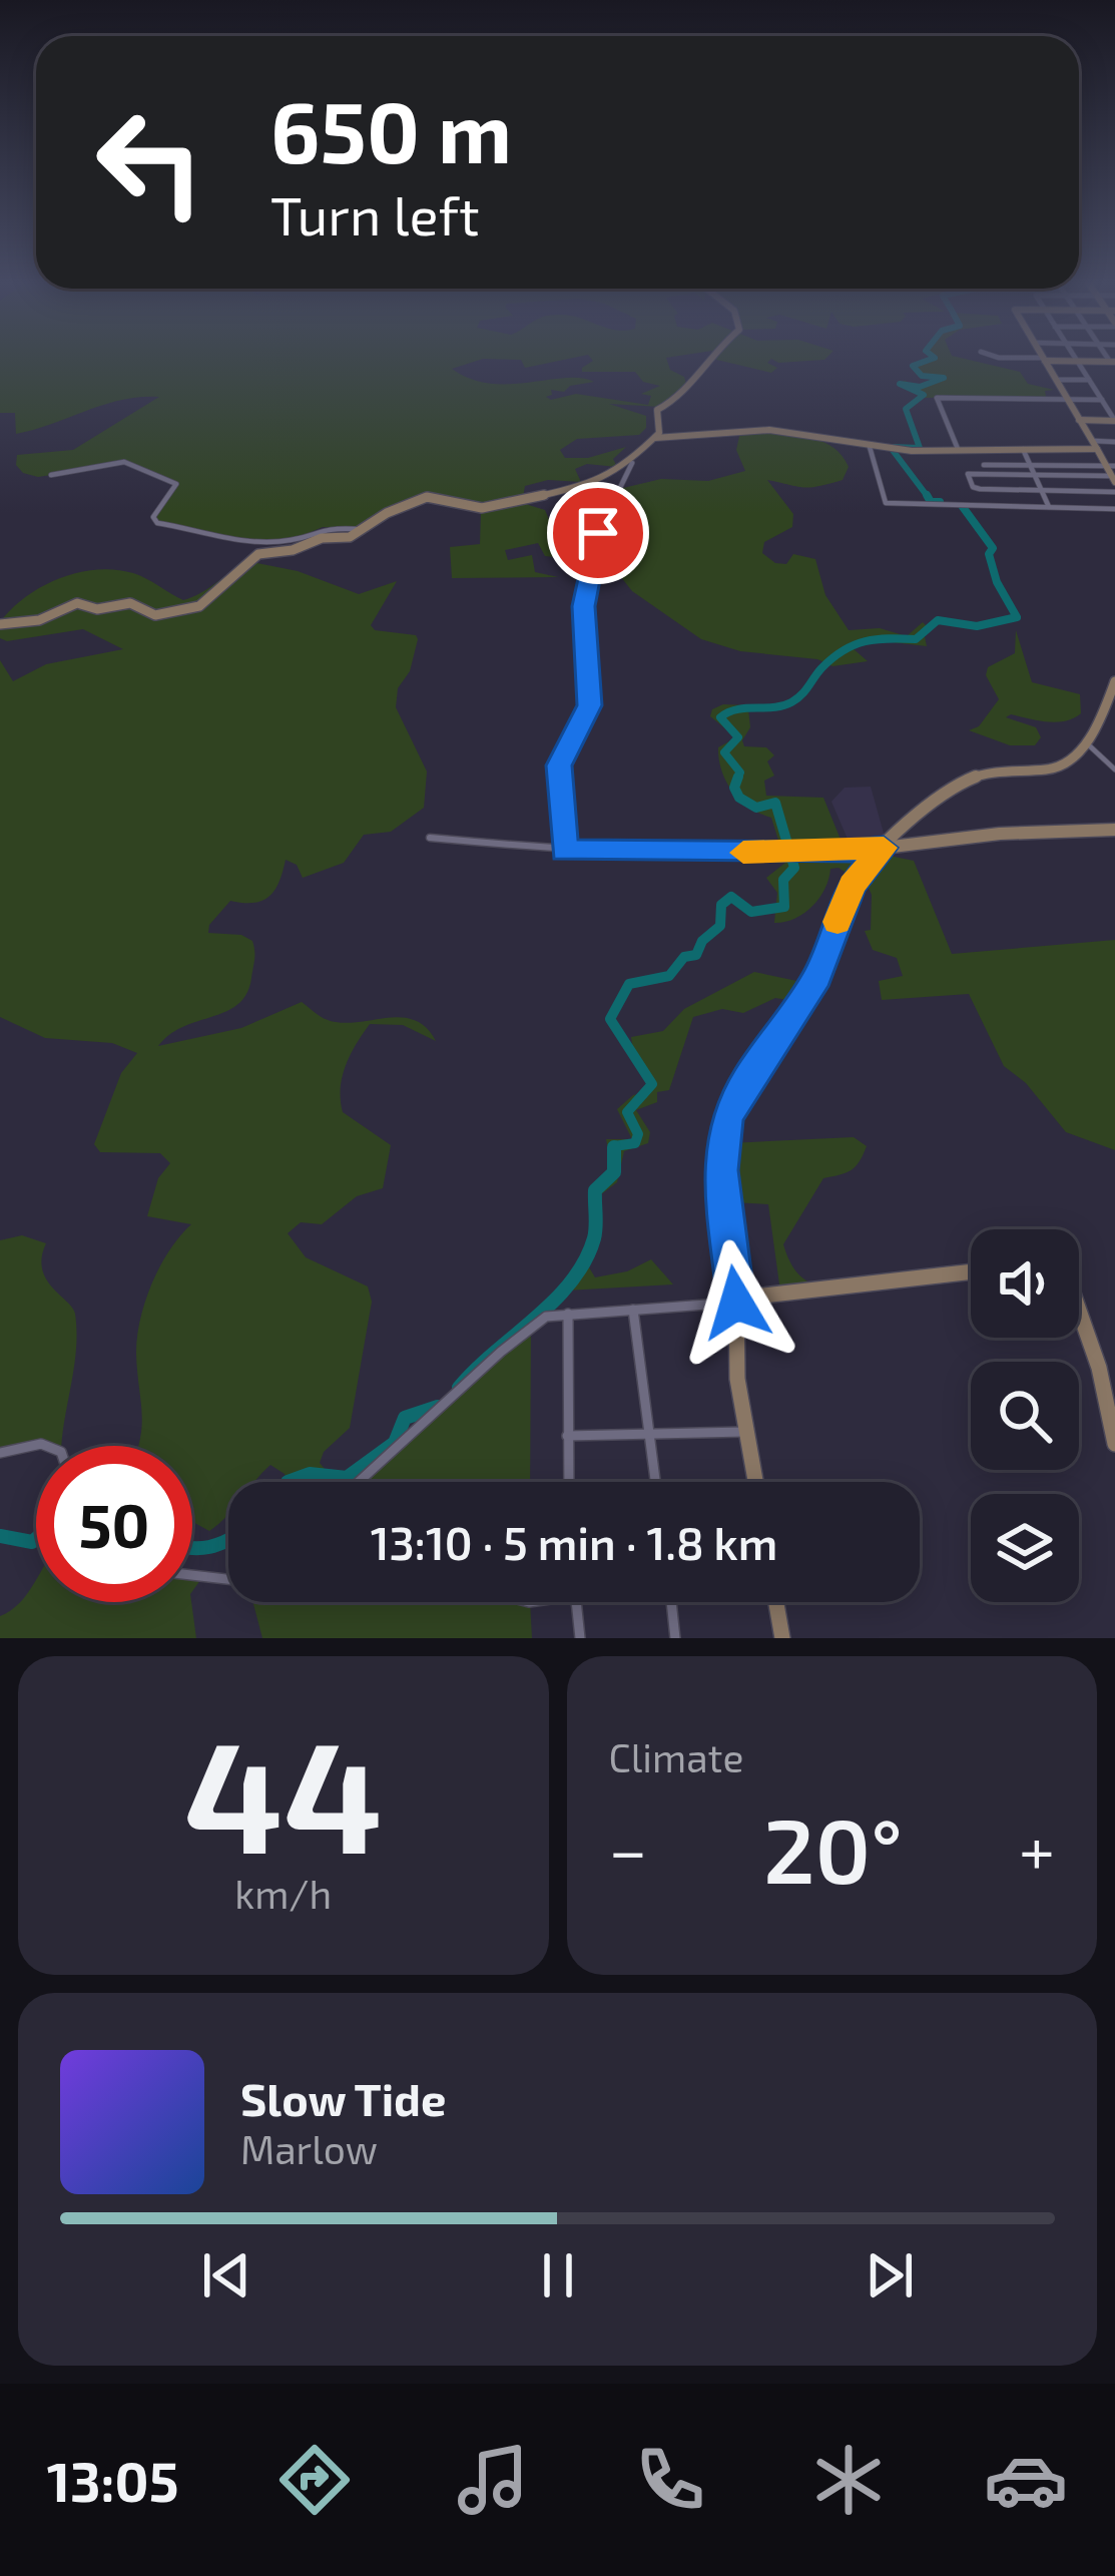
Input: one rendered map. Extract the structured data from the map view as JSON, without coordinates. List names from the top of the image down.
{
  "page": {
    "turn": ["650 m", "Turn left"],
    "limit": "50",
    "trip": "13:10 · 5 min · 1.8 km",
    "tile": [
      ["44", "km/h"],
      "Climate"
    ],
    "heat": ["−", "20°", "+"],
    "song": ["Slow Tide", "Marlow"],
    "tabs": "13:05"
  }
}
